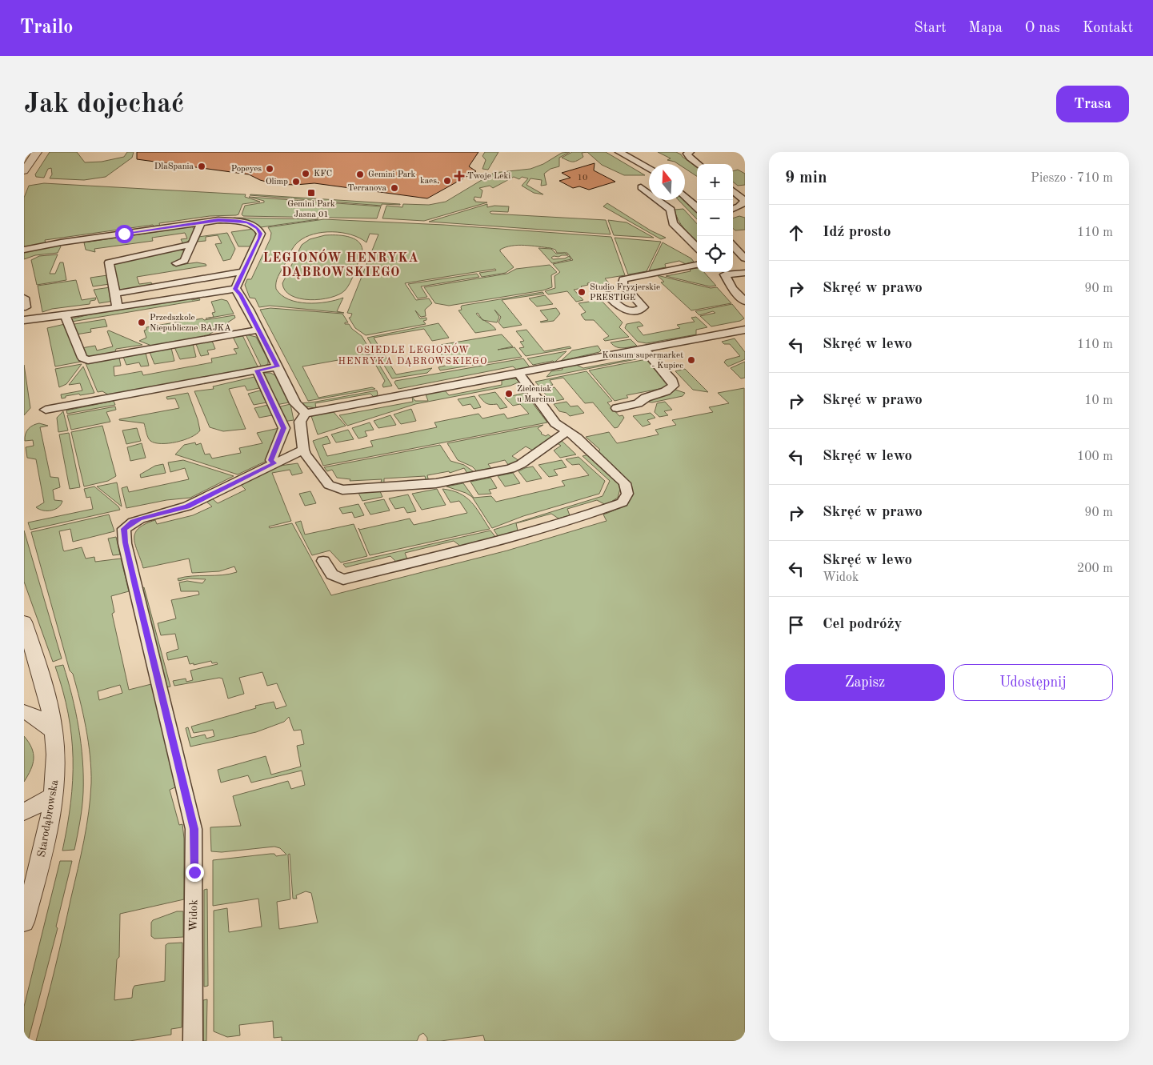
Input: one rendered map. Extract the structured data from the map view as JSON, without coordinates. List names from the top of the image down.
{
  "streets": {
    "street": ["Starodąbrowska", "Widok"]
  },
  "districts": ["LEGIONÓW HENRYKA DĄBROWSKIEGO", "OSIEDLE LEGIONÓW HENRYKA DĄBROWSKIEGO"],
  "places": {
    "other": [
      "DlaSpania",
      "Popeyes",
      "KFC",
      "Gemini Park",
      "kaes.",
      "Olimp",
      "Terranova",
      "Studio Fryzjerskie PRESTIGE",
      "Przedszkole Niepubliczne BAJKA",
      "Konsum supermarket - Kupiec",
      "Zieleniak u Marcina"
    ],
    "health": ["Twoje Leki"],
    "transit": ["Gemini Park Jasna 01"]
  },
  "house_numbers": ["10"],
  "north": "top",
  "page": {
    "header": "Trailo",
    "nav": [
      "Start",
      "Mapa",
      "O nas",
      "Kontakt"
    ],
    "buttons": [
      "Trasa",
      ["Zapisz", "Udostępnij"]
    ],
    "title": "Jak dojechać",
    "heading": ["9 min", "Pieszo · 710 m"],
    "map_buttons": ["+", "−"],
    "list": [
      ["Idź prosto", "110 m"],
      ["Skręć w prawo", "90 m"],
      ["Skręć w lewo", "110 m"],
      ["Skręć w prawo", "10 m"],
      ["Skręć w lewo", "100 m"],
      ["Skręć w prawo", "90 m"],
      ["Skręć w lewo", "Widok", "200 m"],
      "Cel podróży"
    ]
  }
}
